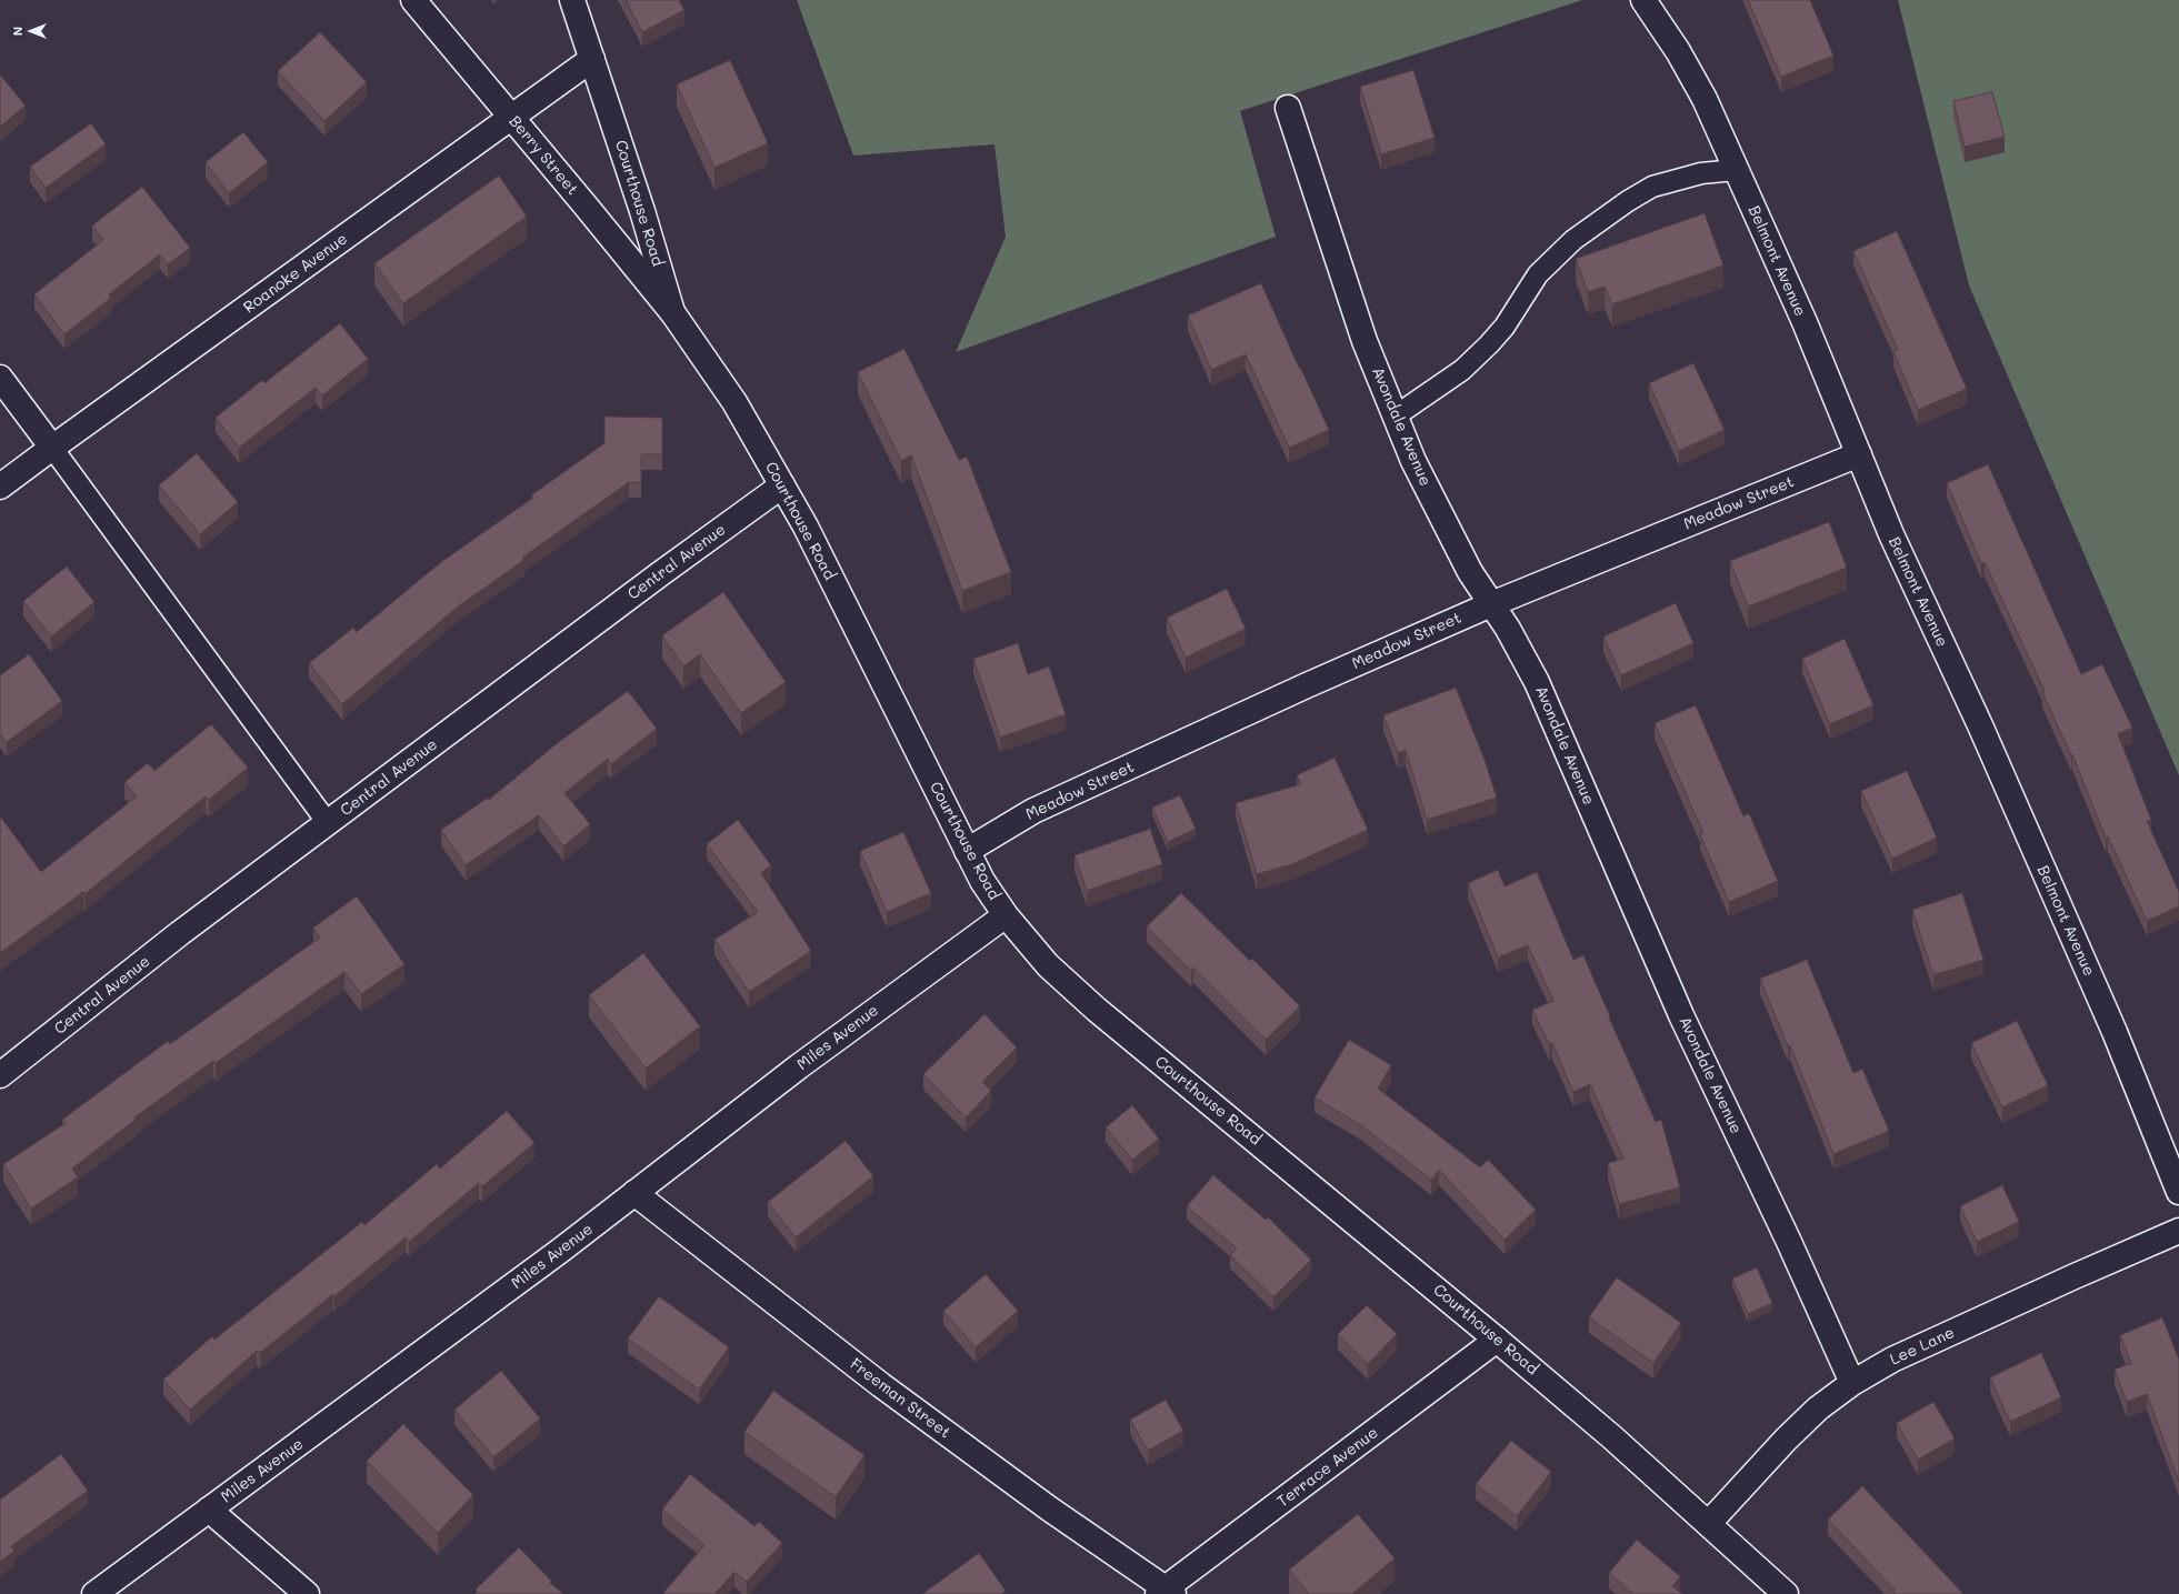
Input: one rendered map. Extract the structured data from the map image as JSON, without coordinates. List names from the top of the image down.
{
  "streets": {
    "street": [
      "Berry Street",
      "Courthouse Road",
      "Belmont Avenue",
      "Roanoke Avenue",
      "Avondale Avenue",
      "Meadow Street",
      "Central Avenue",
      "Miles Avenue",
      "Lee Lane",
      "Freeman Street",
      "Terrace Avenue"
    ]
  },
  "crossings": [
    ["Berry Street", "Courthouse Road"],
    ["Berry Street", "Roanoke Avenue"],
    ["Courthouse Road", "Roanoke Avenue"],
    ["Courthouse Road", "Meadow Street"],
    ["Courthouse Road", "Central Avenue"],
    ["Courthouse Road", "Miles Avenue"],
    ["Courthouse Road", "Lee Lane"],
    ["Courthouse Road", "Terrace Avenue"],
    ["Belmont Avenue", "Meadow Street"],
    ["Avondale Avenue", "Meadow Street"],
    ["Avondale Avenue", "Lee Lane"],
    ["Miles Avenue", "Freeman Street"],
    ["Freeman Street", "Terrace Avenue"]
  ],
  "north": "left"
}
